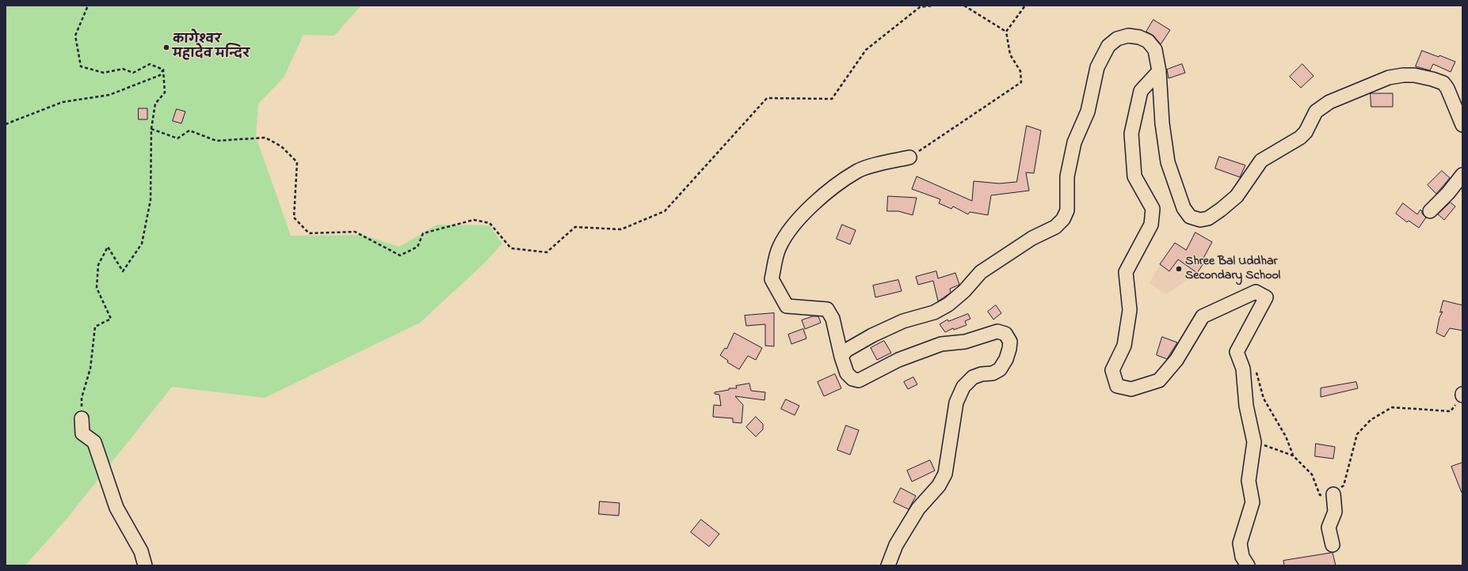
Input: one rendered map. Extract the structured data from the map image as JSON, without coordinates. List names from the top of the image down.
{
  "places": ["कागेश्वर महादेव मन्दिर", "Shree Bal Uddhar Secondary School"]
}
